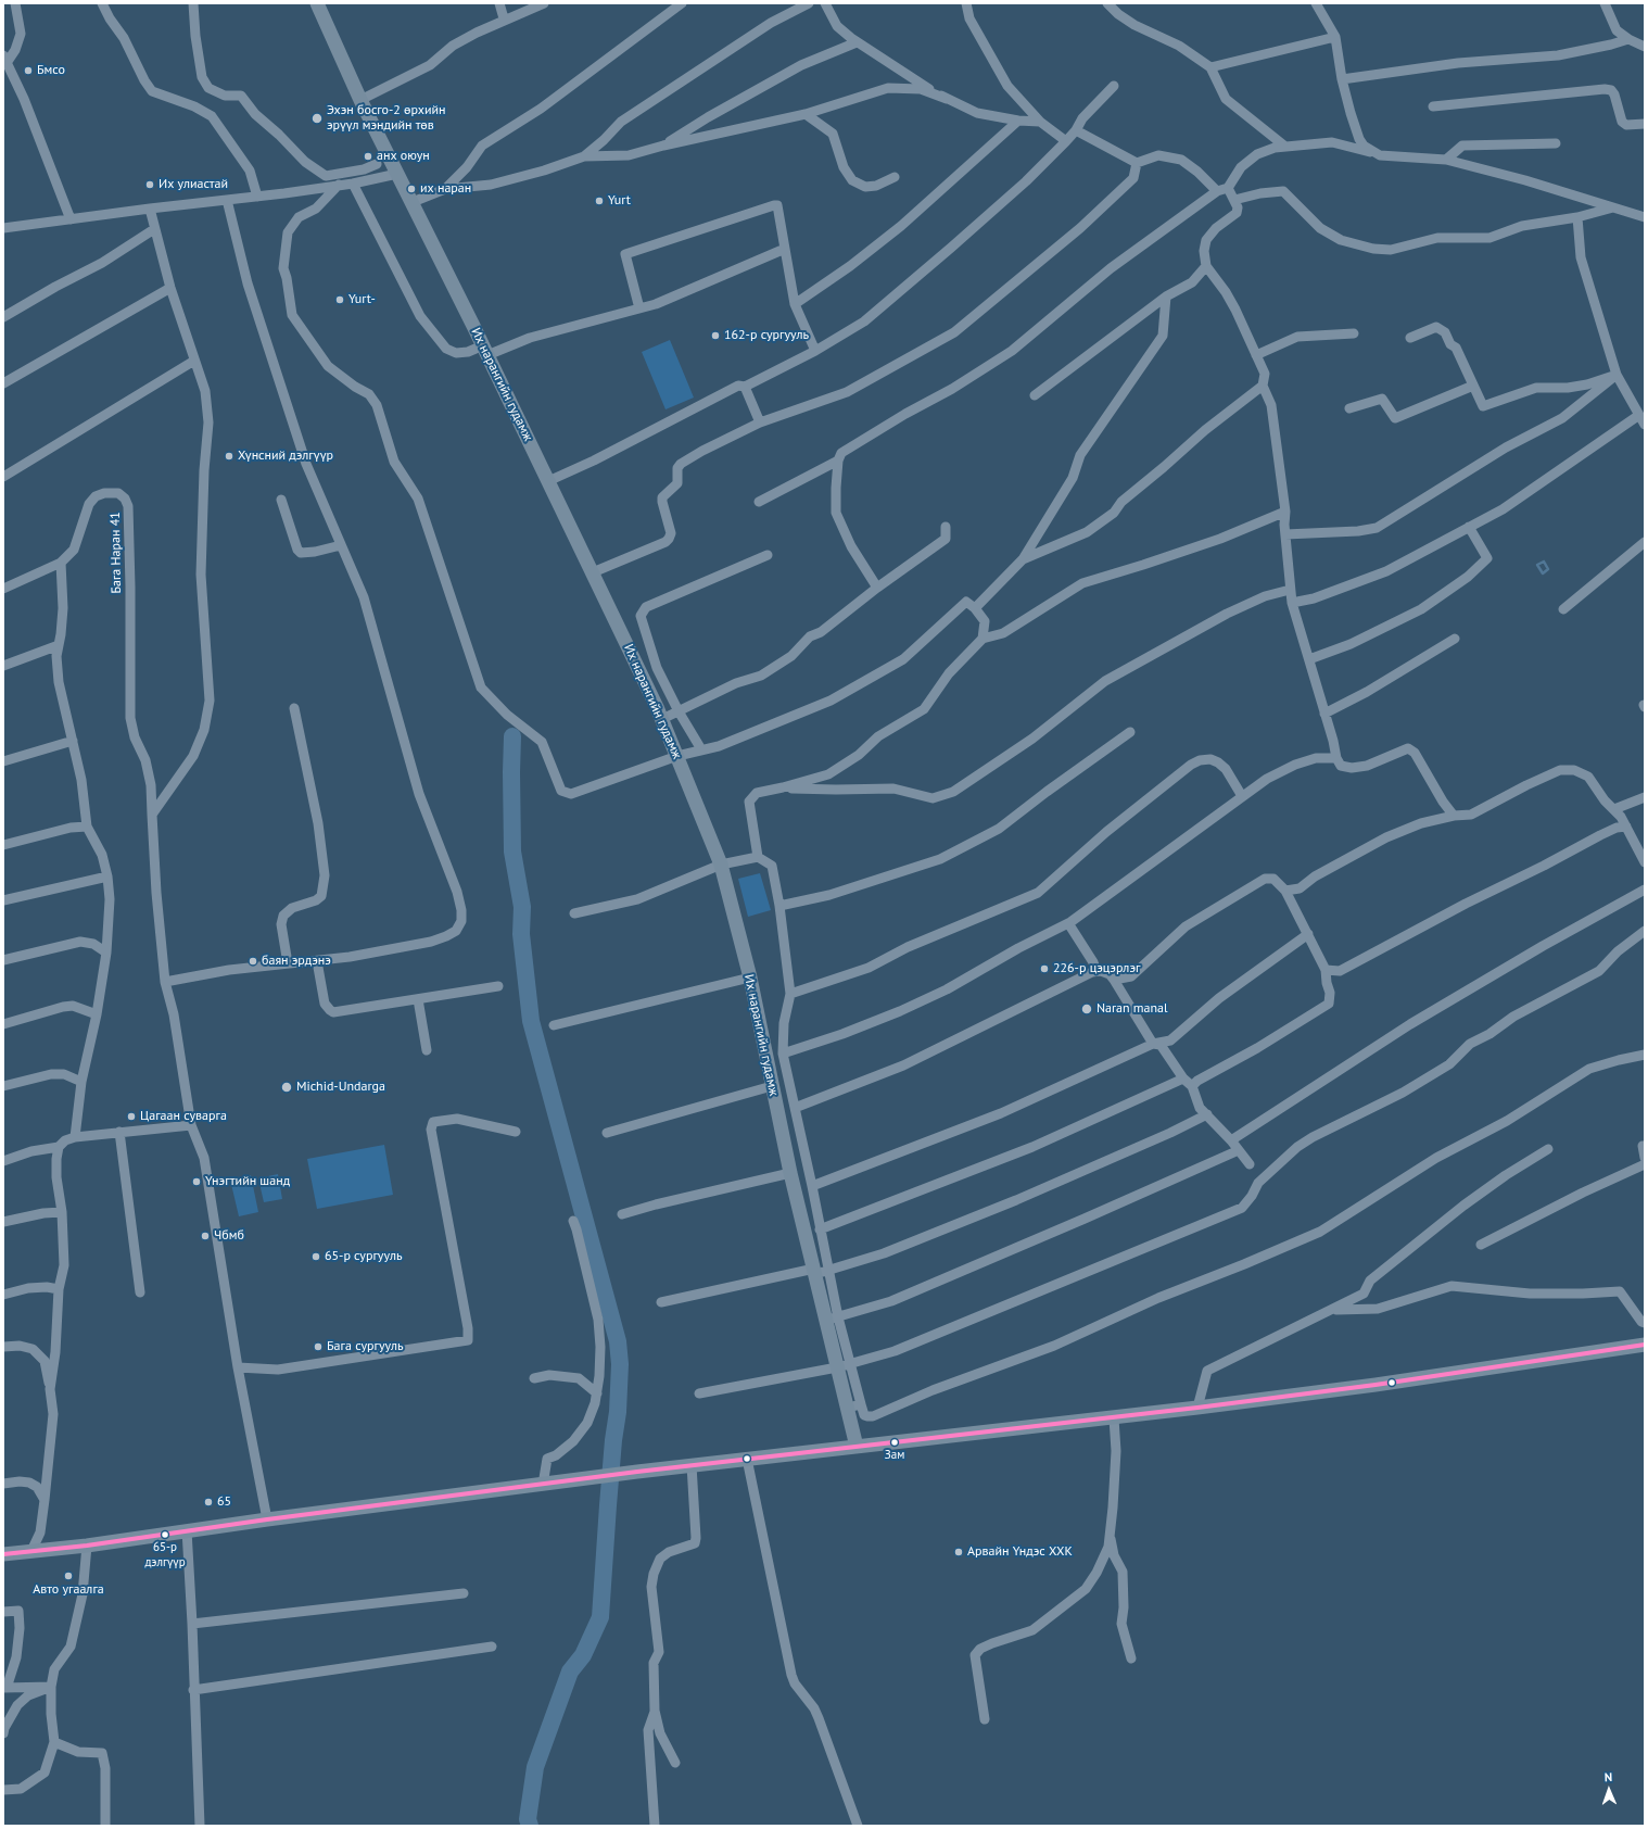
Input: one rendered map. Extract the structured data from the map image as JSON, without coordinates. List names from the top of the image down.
{
  "streets": {
    "main road": ["Их нарангийн гудамж"],
    "street": ["Бага Наран 41"]
  },
  "places": [
    "Бмсо",
    "Эхэн босго-2 өрхийн эрүүл мэндийн төв",
    "анх оюун",
    "Их улиастай",
    "их наран",
    "Yurt",
    "Yurt-",
    "162-р сургууль",
    "Хүнсний дэлгүүр",
    "баян эрдэнэ",
    "226-р цэцэрлэг",
    "Naran manal",
    "Michid-Undarga",
    "Цагаан суварга",
    "Үнэгтийн шанд",
    "Чбмб",
    "65-р сургууль",
    "Бага сургууль",
    "Зам",
    "65",
    "65-р дэлгүүр",
    "Арвайн Үндэс ХХК",
    "Авто угаалга"
  ],
  "north": "top"
}
